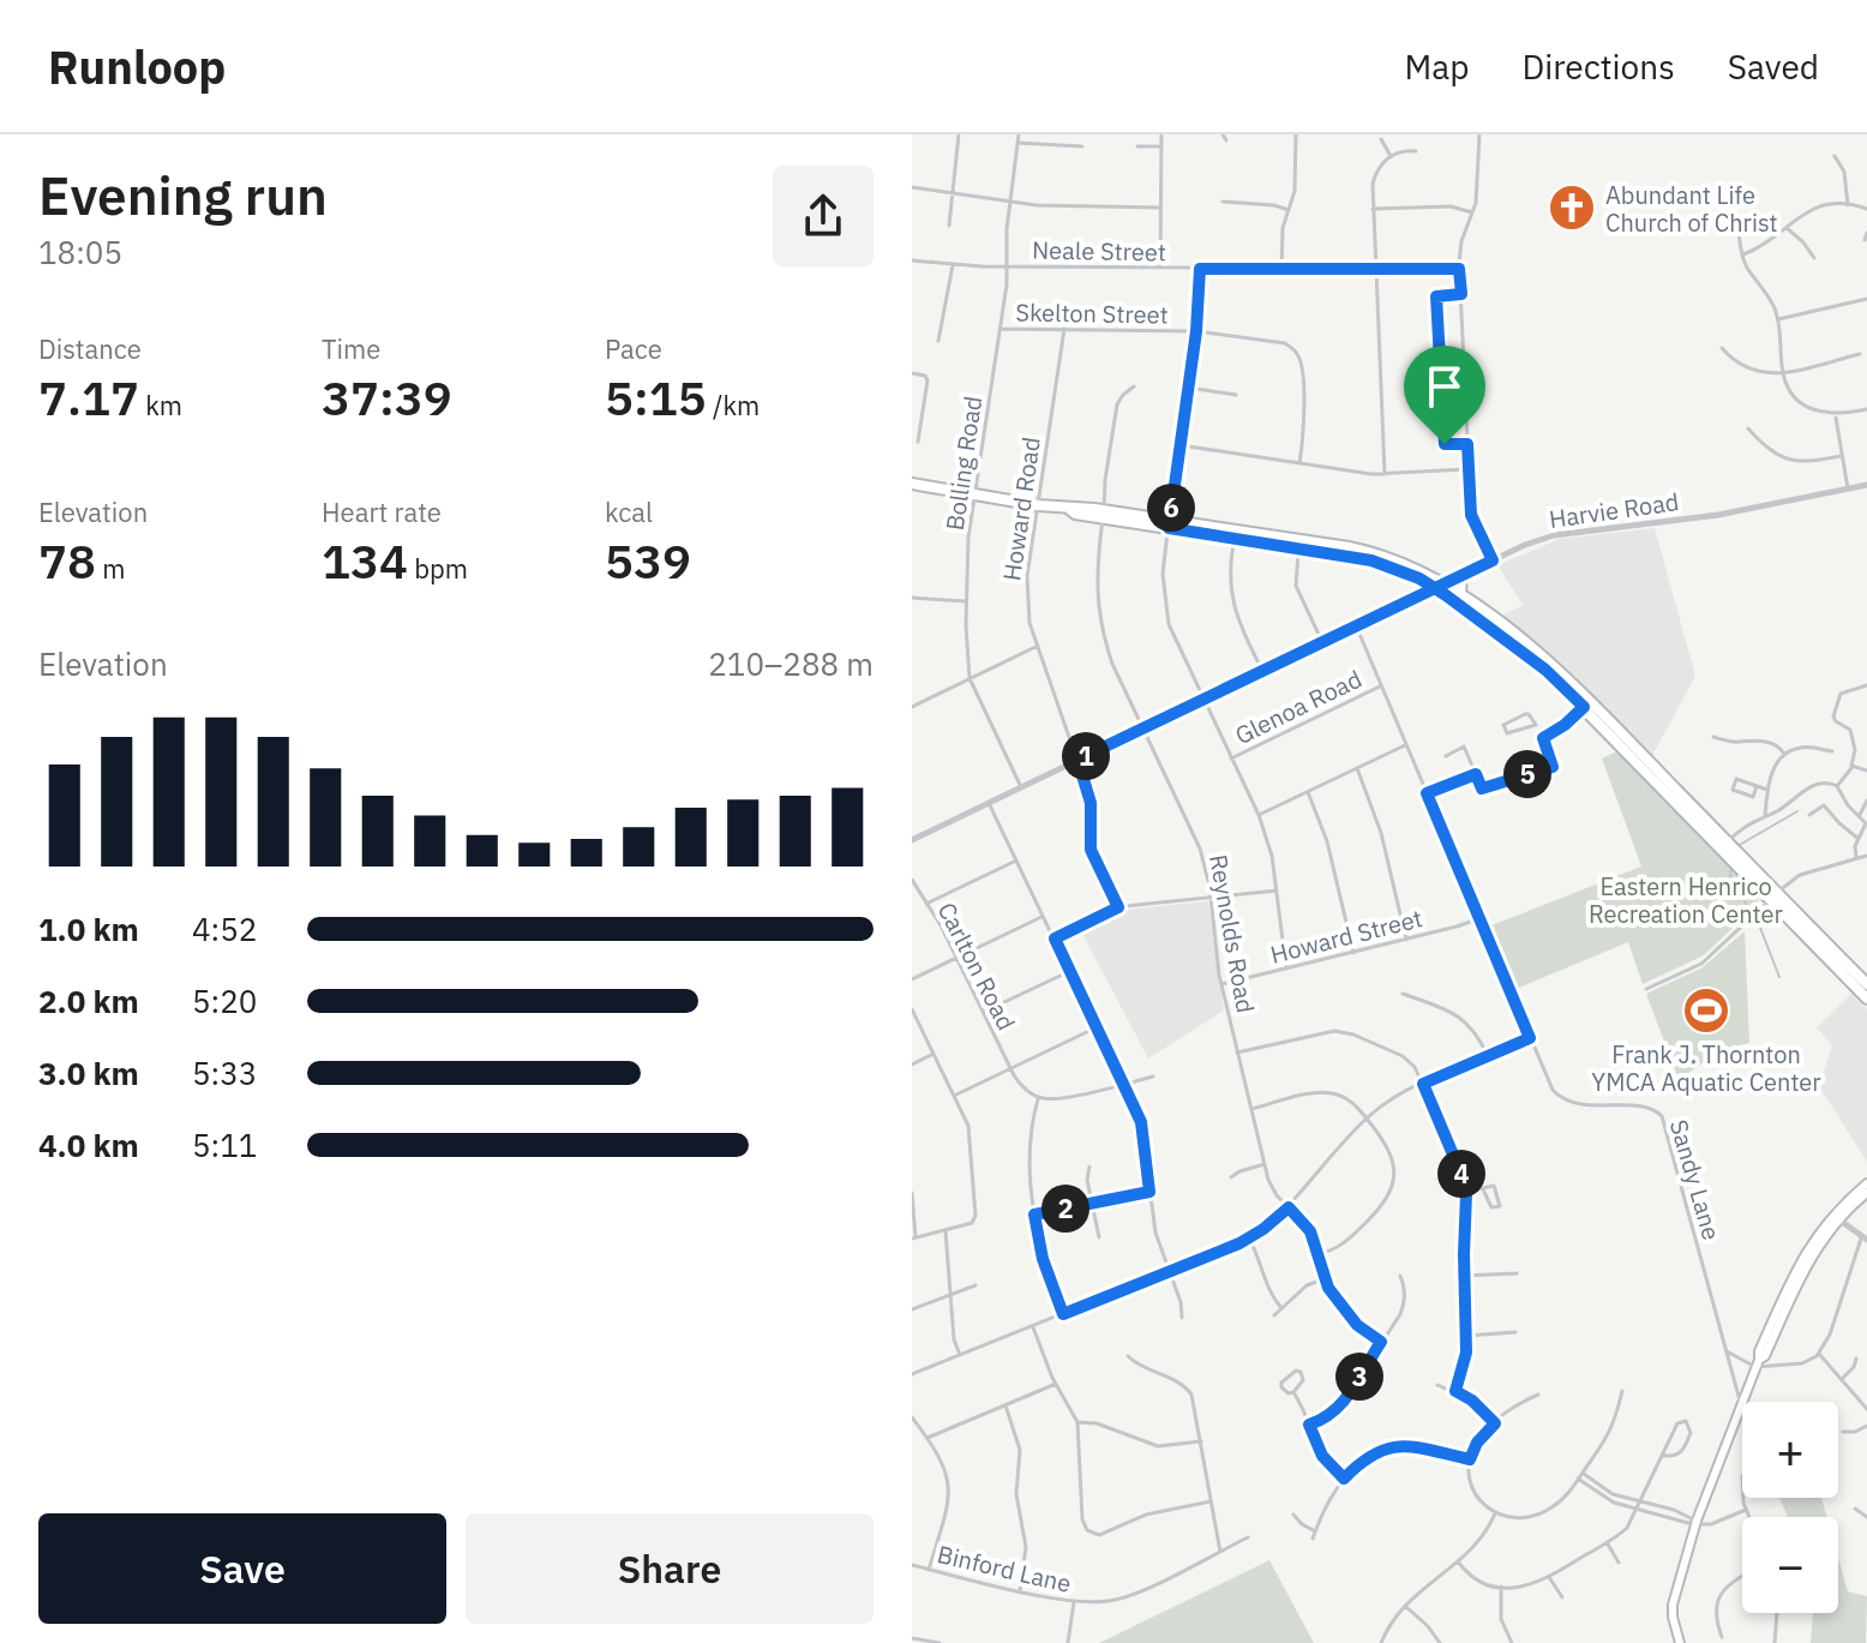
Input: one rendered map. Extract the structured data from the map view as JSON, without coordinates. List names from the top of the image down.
{
  "streets": {
    "street": [
      "Neale Street",
      "Skelton Street",
      "Bolling Road",
      "Howard Road",
      "Harvie Road",
      "Glenoa Road",
      "Reynolds Road",
      "Howard Street",
      "Carlton Road",
      "Sandy Lane",
      "Binford Lane"
    ]
  },
  "crossings": [
    ["Neale Street", "Bolling Road"],
    ["Skelton Street", "Bolling Road"],
    ["Skelton Street", "Howard Road"],
    ["Bolling Road", "Harvie Road"],
    ["Howard Road", "Harvie Road"],
    ["Harvie Road", "Reynolds Road"],
    ["Harvie Road", "Sandy Lane"],
    ["Glenoa Road", "Sandy Lane"],
    ["Reynolds Road", "Howard Street"],
    ["Howard Street", "Sandy Lane"]
  ],
  "parks": ["Eastern Henrico Recreation Center"],
  "places": {
    "church": ["Abundant Life Church of Christ"],
    "sports": ["Frank J. Thornton YMCA Aquatic Center"]
  },
  "page": {
    "header": "Runloop",
    "nav": ["Map", "Directions", "Saved"],
    "heading": ["Evening run", "18:05"],
    "stats": [
      ["Distance", "7.17 km"],
      ["Time", "37:39"],
      ["Pace", "5:15 /km"],
      ["Elevation", "78 m"],
      ["Heart rate", "134 bpm"],
      ["kcal", "539"]
    ],
    "pins": [
      "6",
      "1",
      "5",
      "4",
      "2",
      "3"
    ],
    "chart": ["Elevation", "210–288 m"],
    "list": [
      {
        "name": "1.0 km",
        "note": "4:52"
      },
      {
        "name": "2.0 km",
        "note": "5:20"
      },
      {
        "name": "3.0 km",
        "note": "5:33"
      },
      {
        "name": "4.0 km",
        "note": "5:11"
      }
    ],
    "map_buttons": ["+", "−"],
    "buttons": ["Save", "Share"]
  }
}
